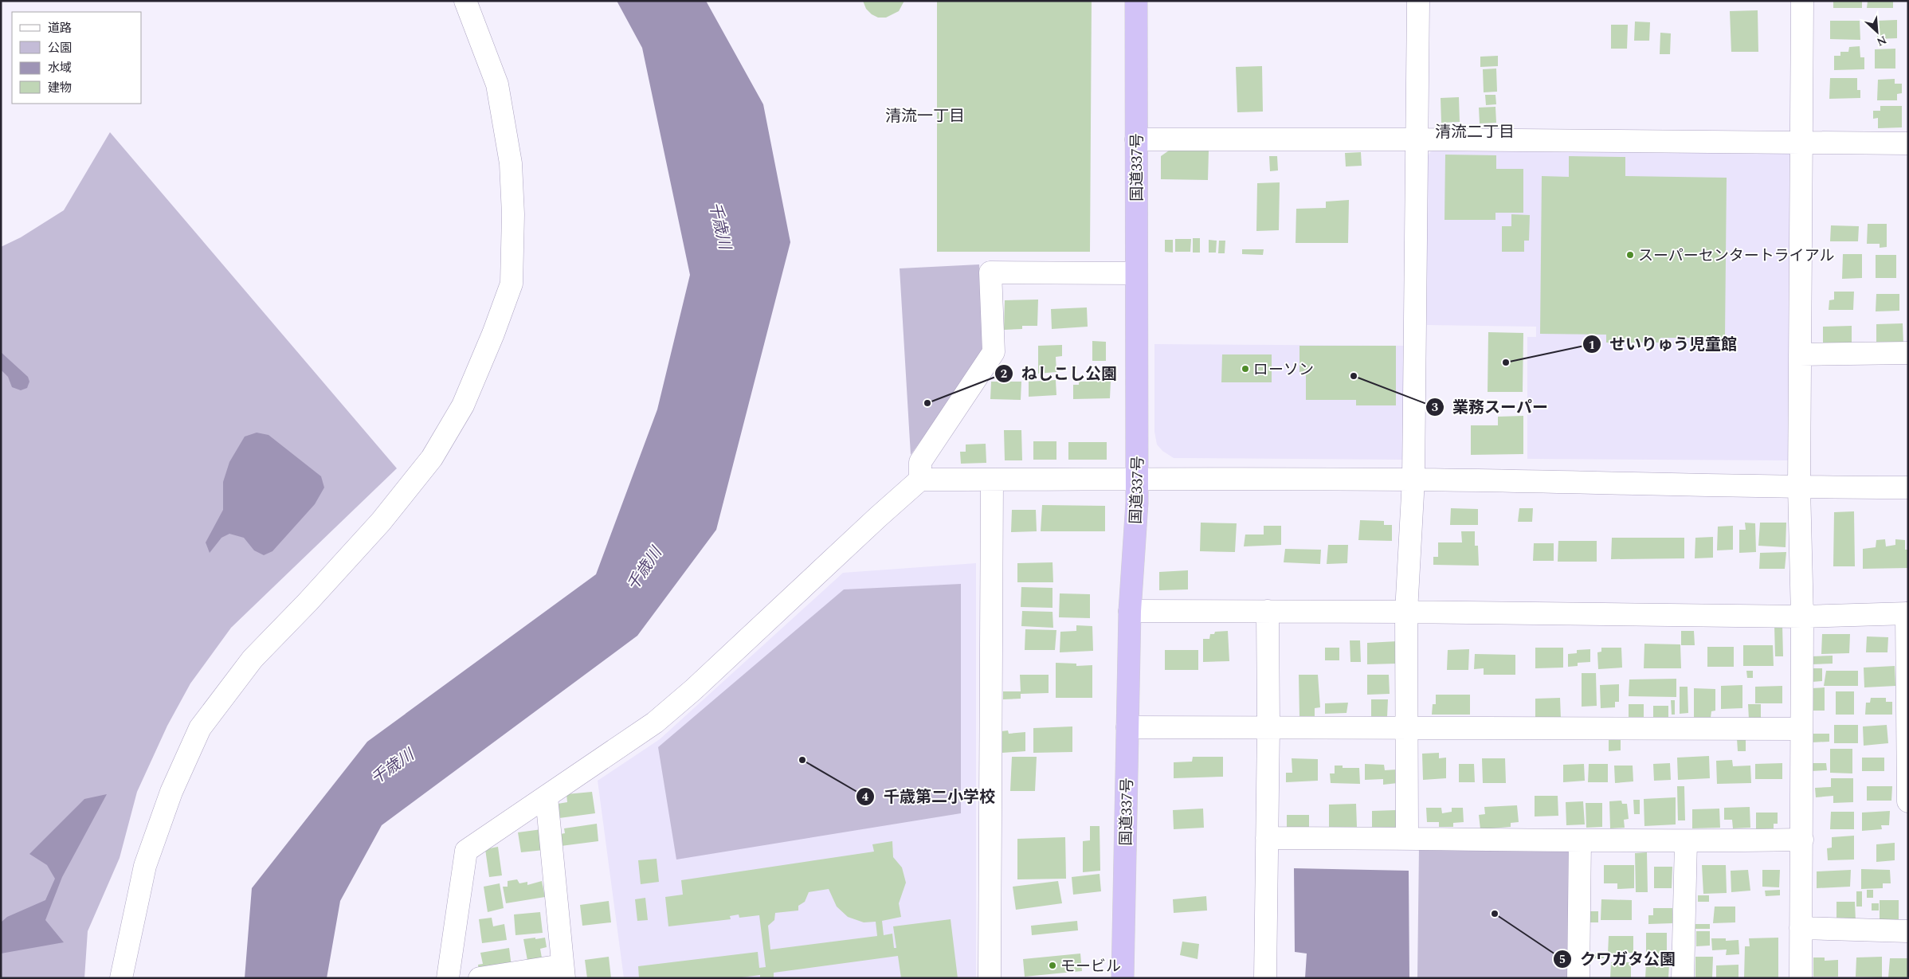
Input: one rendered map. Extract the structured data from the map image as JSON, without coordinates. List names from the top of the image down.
{
  "streets": {
    "highway": ["国道337号"]
  },
  "districts": ["清流一丁目", "清流二丁目"],
  "water": ["千歳川"],
  "places": [
    "スーパーセンタートライアル",
    "せいりゅう児童館",
    "ローソン",
    "業務スーパー",
    "ねしこし公園",
    "千歳第二小学校",
    "クワガタ公園",
    "モービル"
  ],
  "legend": [
    "道路",
    "公園",
    "水域",
    "建物"
  ],
  "north": "bottom right"
}
